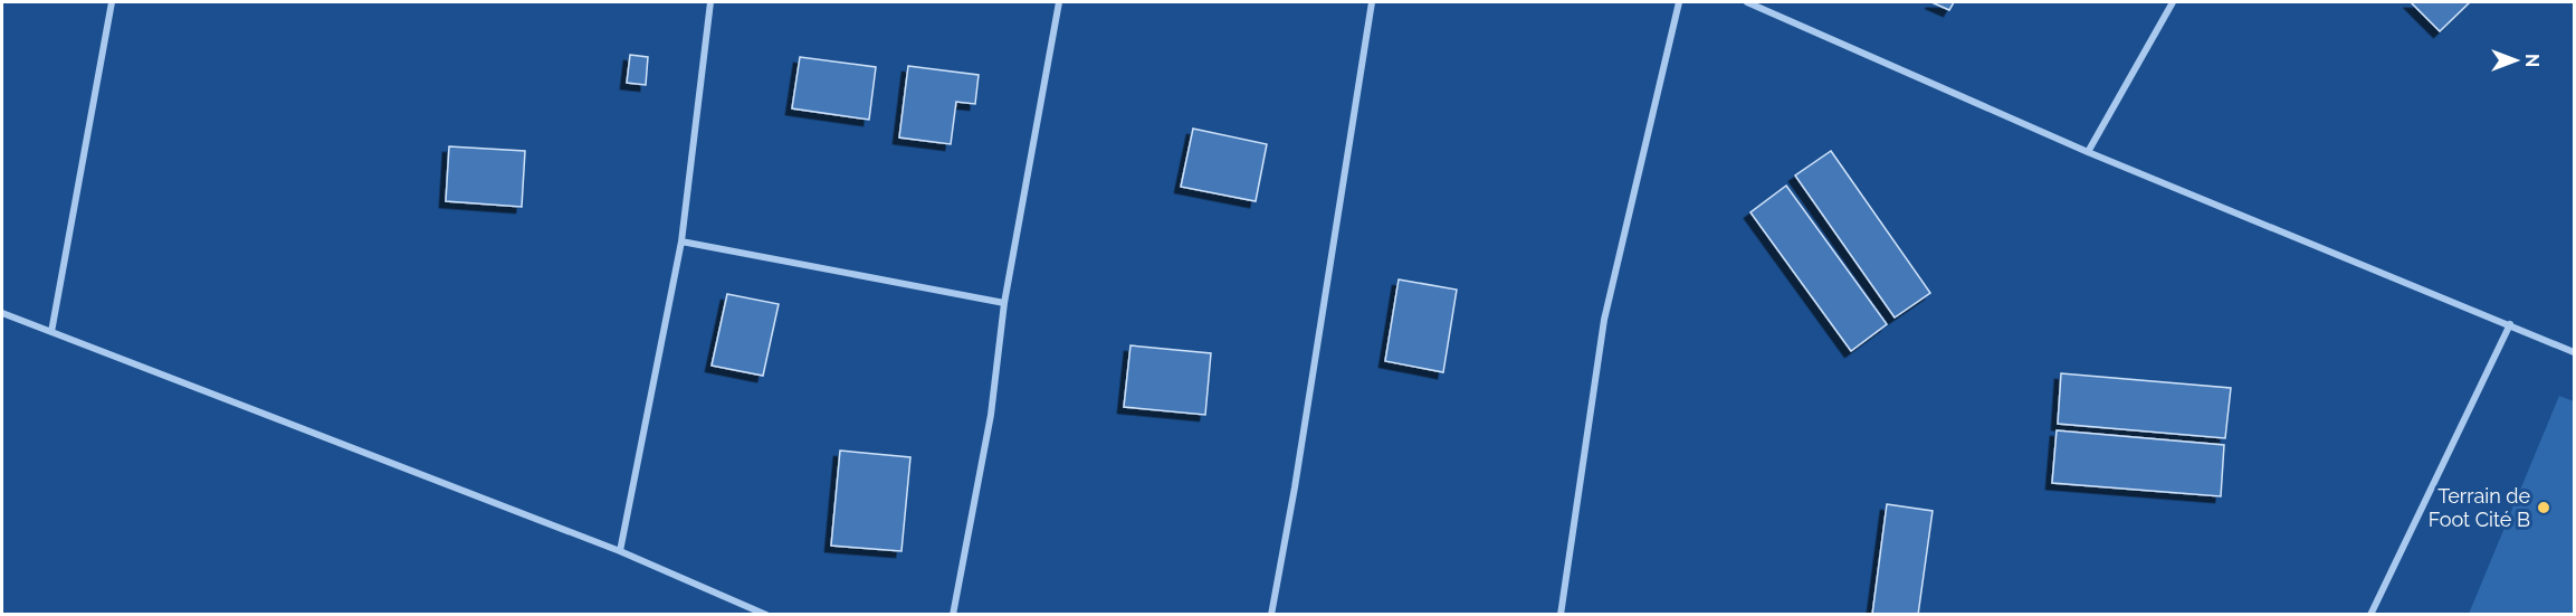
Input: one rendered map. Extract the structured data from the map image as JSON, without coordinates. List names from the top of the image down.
{
  "places": ["Terrain de Foot Cité B"],
  "north": "right"
}
